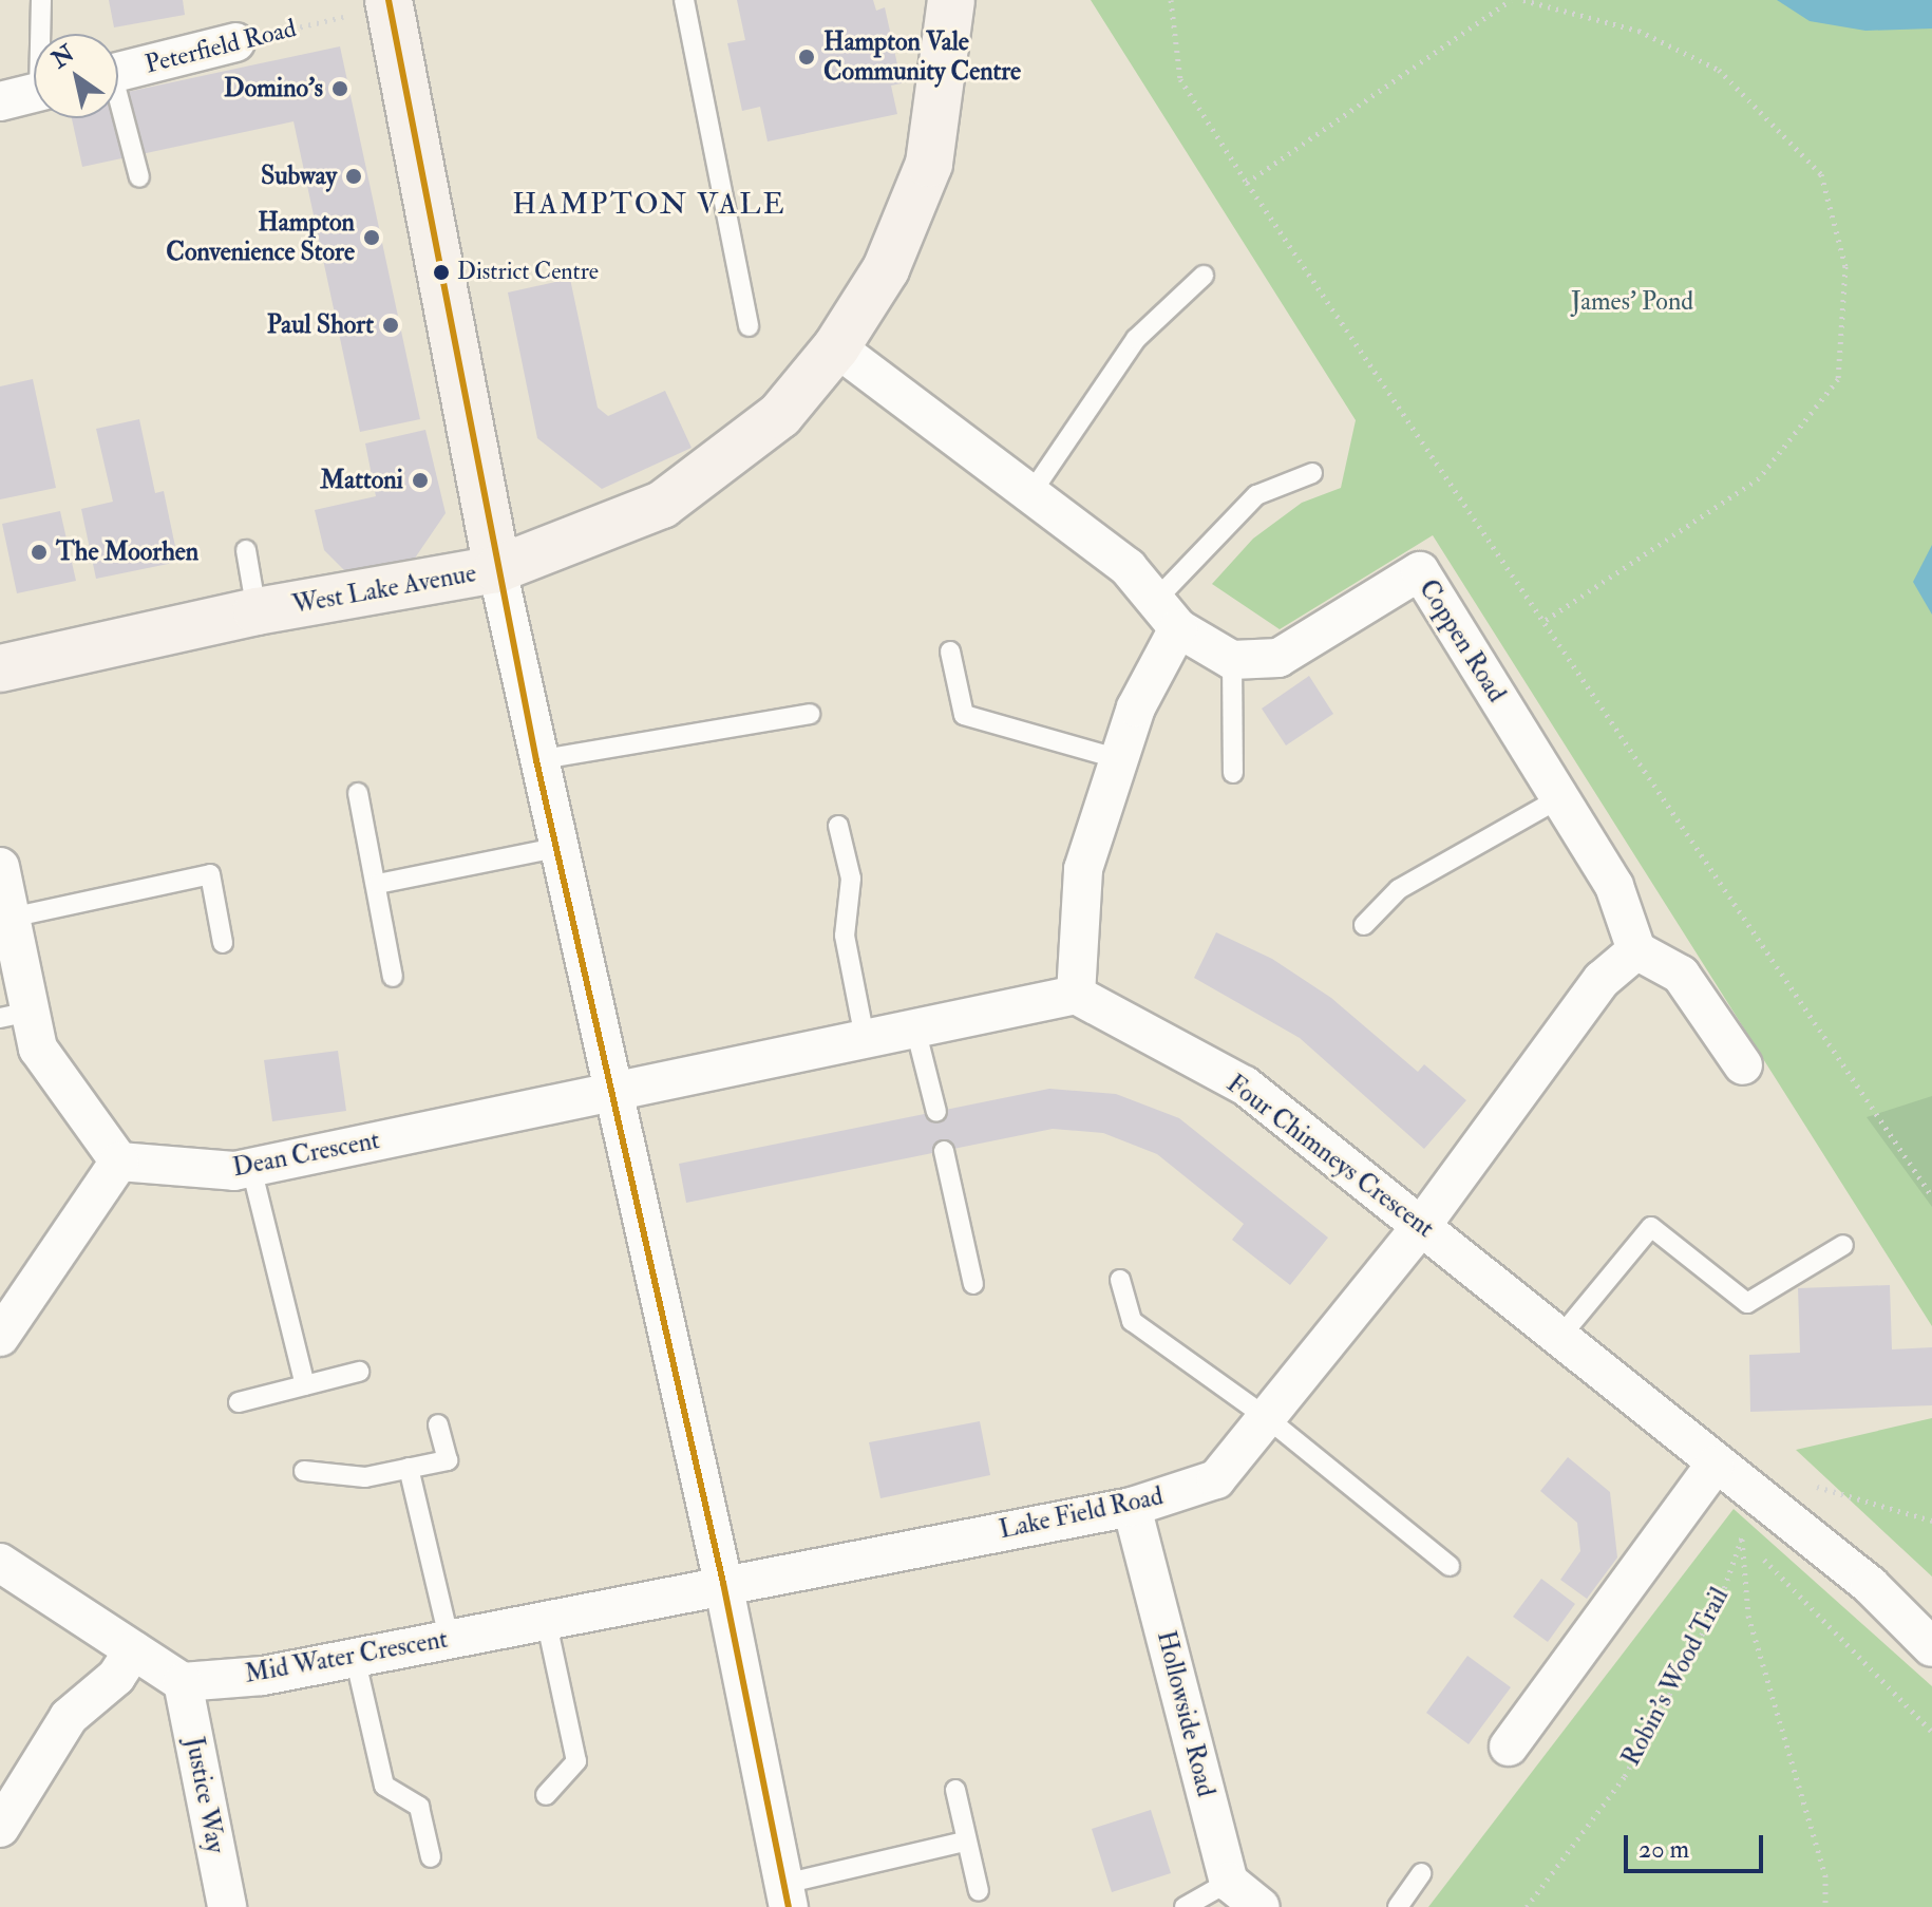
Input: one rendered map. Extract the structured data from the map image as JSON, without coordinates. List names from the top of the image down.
{
  "streets": {
    "street": [
      "Peterfield Road",
      "West Lake Avenue",
      "Coppen Road",
      "Dean Crescent",
      "Four Chimneys Crescent",
      "Lake Field Road",
      "Mid Water Crescent",
      "Hollowside Road",
      "Justice Way"
    ],
    "path": ["Robin's Wood Trail"]
  },
  "crossings": [
    ["Four Chimneys Crescent", "Lake Field Road"],
    ["Lake Field Road", "Mid Water Crescent"],
    ["Lake Field Road", "Hollowside Road"],
    ["Mid Water Crescent", "Justice Way"]
  ],
  "districts": ["HAMPTON VALE"],
  "parks": ["James' Pond"],
  "places": [
    "Hampton Vale Community Centre",
    "Domino's",
    "Subway",
    "Hampton Convenience Store",
    "District Centre",
    "Paul Short",
    "Mattoni",
    "The Moorhen"
  ],
  "scale_bar": "20 m",
  "north": "top left"
}
